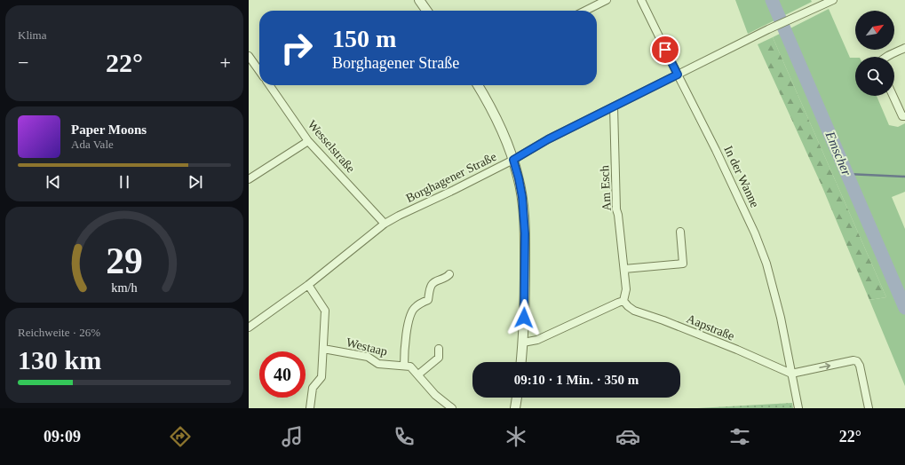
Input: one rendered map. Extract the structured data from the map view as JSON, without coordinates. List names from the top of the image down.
{
  "streets": {
    "street": [
      "Wesselstraße",
      "In der Wanne",
      "Borghagener Straße",
      "Am Esch",
      "Aapstraße",
      "Westaap"
    ]
  },
  "crossings": [
    ["Wesselstraße", "Borghagener Straße"],
    ["In der Wanne", "Borghagener Straße"],
    ["In der Wanne", "Aapstraße"],
    ["Borghagener Straße", "Am Esch"],
    ["Am Esch", "Aapstraße"]
  ],
  "water": ["Emscher"],
  "north": "top right",
  "page": {
    "tile": [
      "Klima",
      ["Reichweite · 26%", "130 km"]
    ],
    "turn": ["150 m", "Borghagener Straße"],
    "heat": ["−", "22°", "+"],
    "song": ["Paper Moons", "Ada Vale"],
    "limit": "40",
    "trip": "09:10 · 1 Min. · 350 m",
    "tabs": ["09:09", "22°"],
    "gauge": ["29", "km/h"]
  }
}
